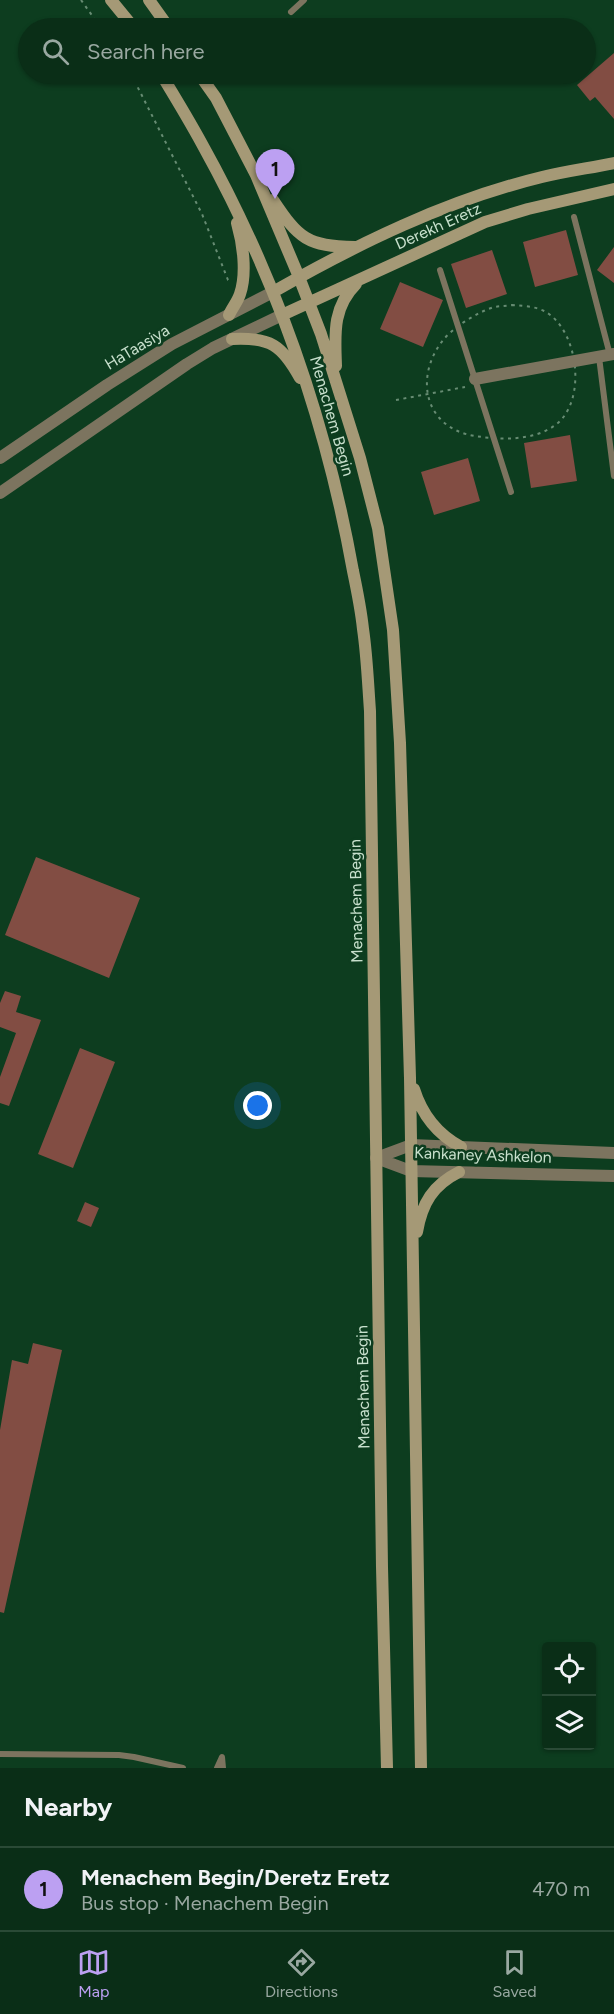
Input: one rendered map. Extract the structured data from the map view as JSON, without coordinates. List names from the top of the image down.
{
  "streets": {
    "main road": ["Derekh Eretz", "HaTaasiya", "Menachem Begin"],
    "street": ["Kankaney Ashkelon"]
  },
  "crossings": [
    ["Derekh Eretz", "HaTaasiya"],
    ["Derekh Eretz", "Menachem Begin"],
    ["HaTaasiya", "Menachem Begin"],
    ["Menachem Begin", "Kankaney Ashkelon"]
  ],
  "page": {
    "search": "Search here",
    "pins": "1",
    "heading": "Nearby",
    "list": [
      {
        "mark": "1",
        "name": "Menachem Begin/Deretz Eretz",
        "note": "Bus stop · Menachem Begin",
        "value": "470 m"
      }
    ],
    "nav": ["Map", "Directions", "Saved"]
  }
}
